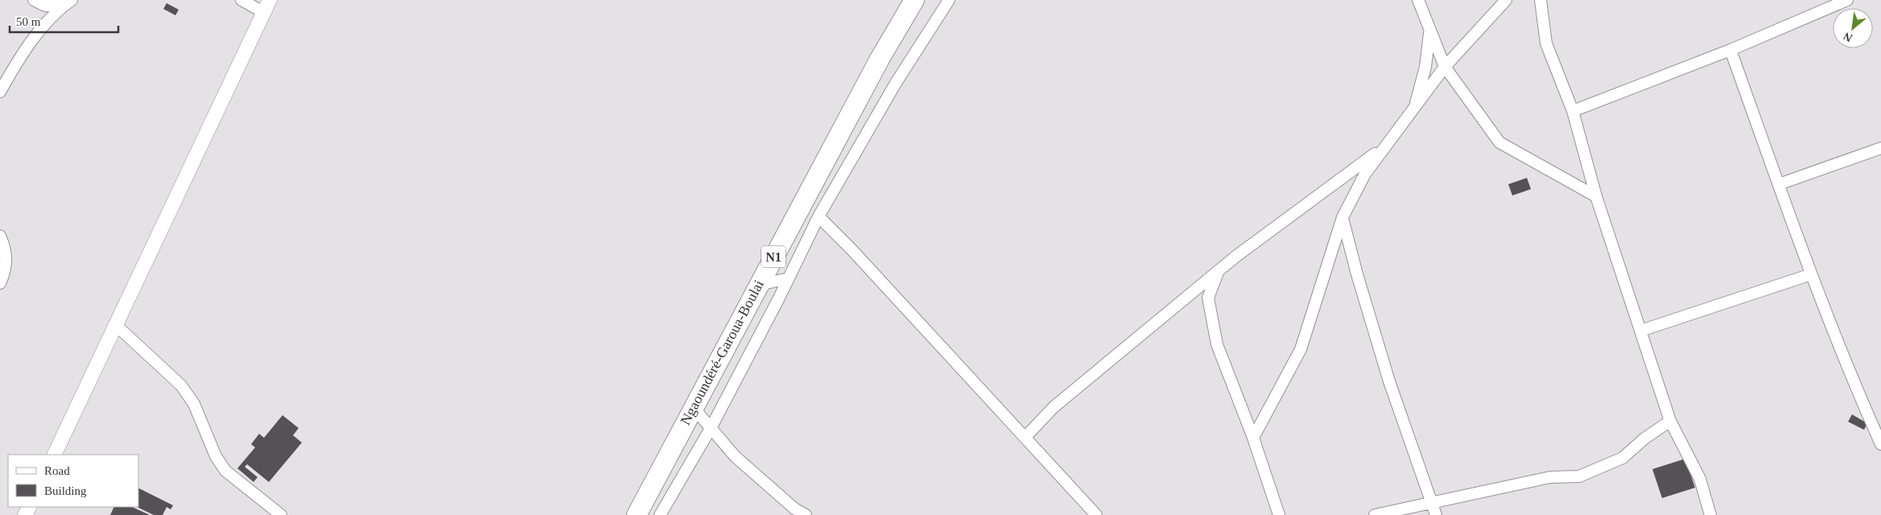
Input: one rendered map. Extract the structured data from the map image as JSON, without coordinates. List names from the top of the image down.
{
  "streets": {
    "highway": ["N1", "Ngaoundéré-Garoua-Boulai"]
  },
  "legend": ["Road", "Building"],
  "scale_bar": "50 m",
  "north": "bottom left"
}
